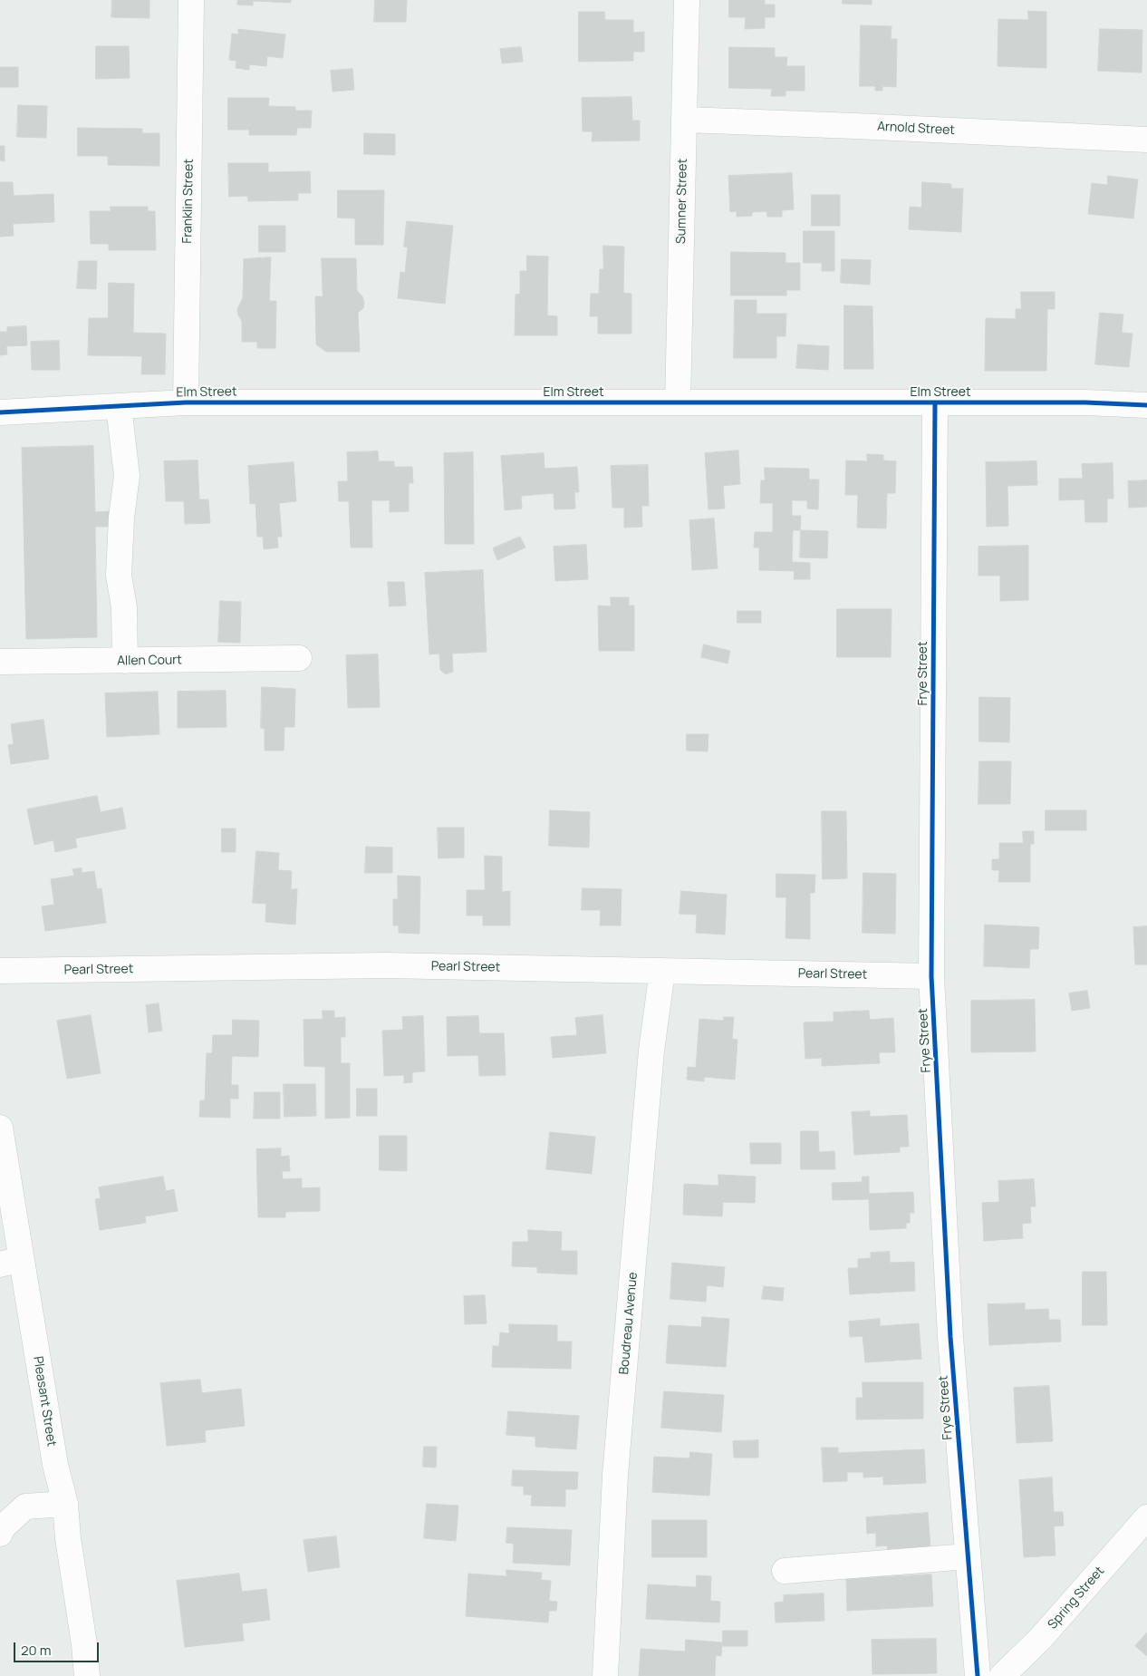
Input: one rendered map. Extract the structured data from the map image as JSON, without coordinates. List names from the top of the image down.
{
  "streets": {
    "street": [
      "Arnold Street",
      "Franklin Street",
      "Sumner Street",
      "Elm Street",
      "Allen Court",
      "Frye Street",
      "Pearl Street",
      "Boudreau Avenue",
      "Pleasant Street",
      "Spring Street"
    ]
  },
  "crossings": [
    ["Arnold Street", "Sumner Street"],
    ["Franklin Street", "Elm Street"],
    ["Sumner Street", "Elm Street"],
    ["Elm Street", "Frye Street"],
    ["Frye Street", "Pearl Street"],
    ["Pearl Street", "Boudreau Avenue"]
  ],
  "scale_bar": "20 m"
}
